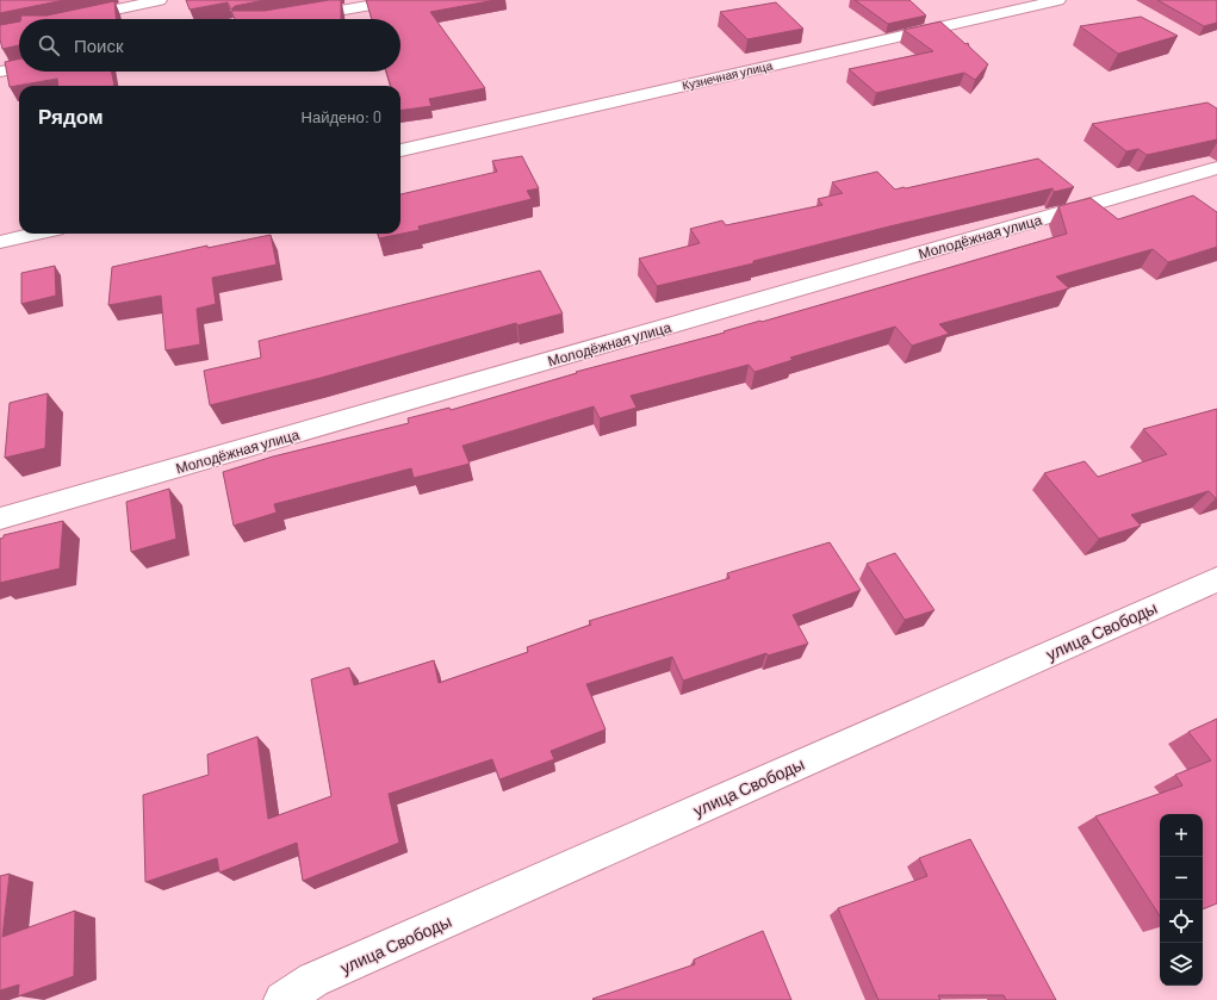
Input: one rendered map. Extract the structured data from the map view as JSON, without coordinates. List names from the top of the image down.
{
  "streets": {
    "street": ["Кузнечная улица", "Молодёжная улица", "улица Свободы"]
  },
  "page": {
    "search": "Поиск",
    "heading": ["Рядом", "Найдено: 0"],
    "map_buttons": ["+", "−"]
  }
}
